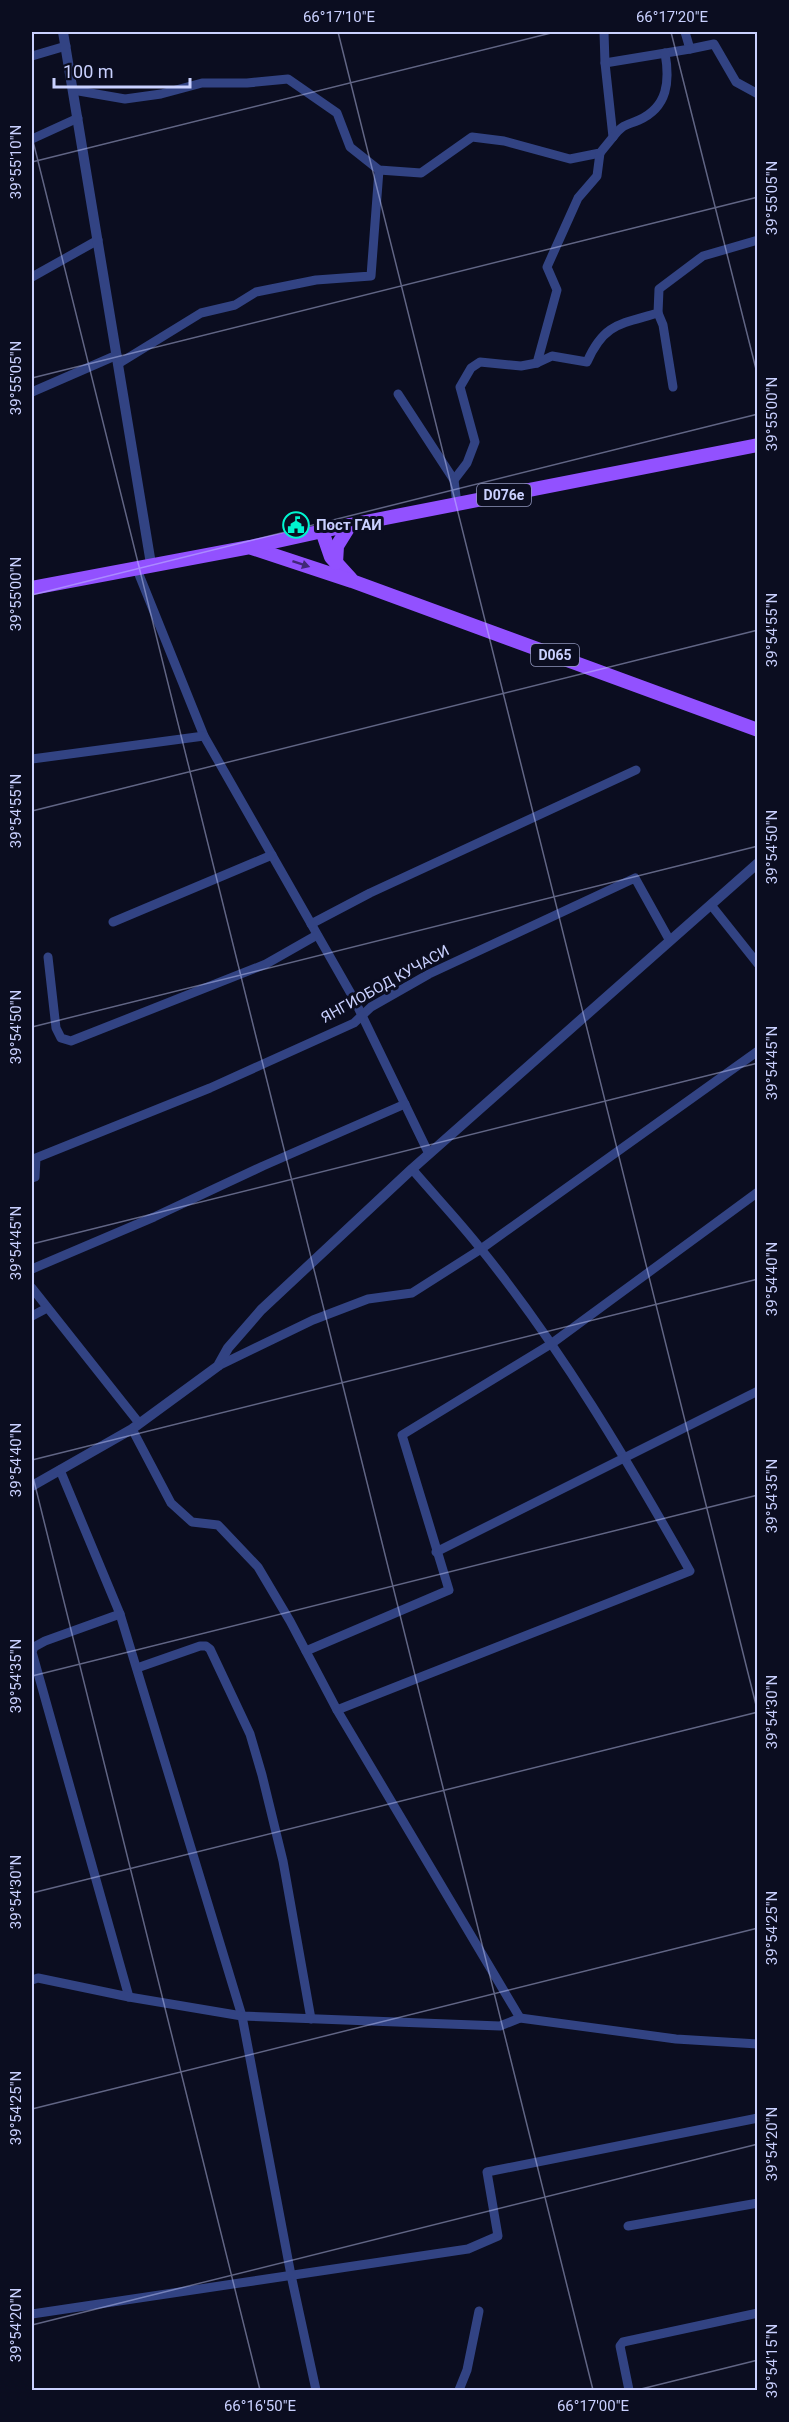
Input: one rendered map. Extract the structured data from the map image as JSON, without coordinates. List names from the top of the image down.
{
  "streets": {
    "main road": ["D076e", "D065"],
    "street": ["ЯНГИОБОД КУЧАСИ"]
  },
  "crossings": [
    ["D076e", "D065"]
  ],
  "places": {
    "public building": ["Пост ГАИ"]
  },
  "scale_bar": "100 m",
  "coordinates": [
    "66°17'10\"E",
    "66°17'20\"E",
    "39°55'10\"N",
    "39°55'05\"N",
    "39°55'00\"N",
    "39°54'55\"N",
    "39°54'50\"N",
    "39°54'45\"N",
    "39°54'40\"N",
    "39°54'35\"N",
    "39°54'30\"N",
    "39°54'25\"N",
    "39°54'20\"N",
    "39°54'15\"N",
    "66°16'50\"E",
    "66°17'00\"E"
  ]
}
